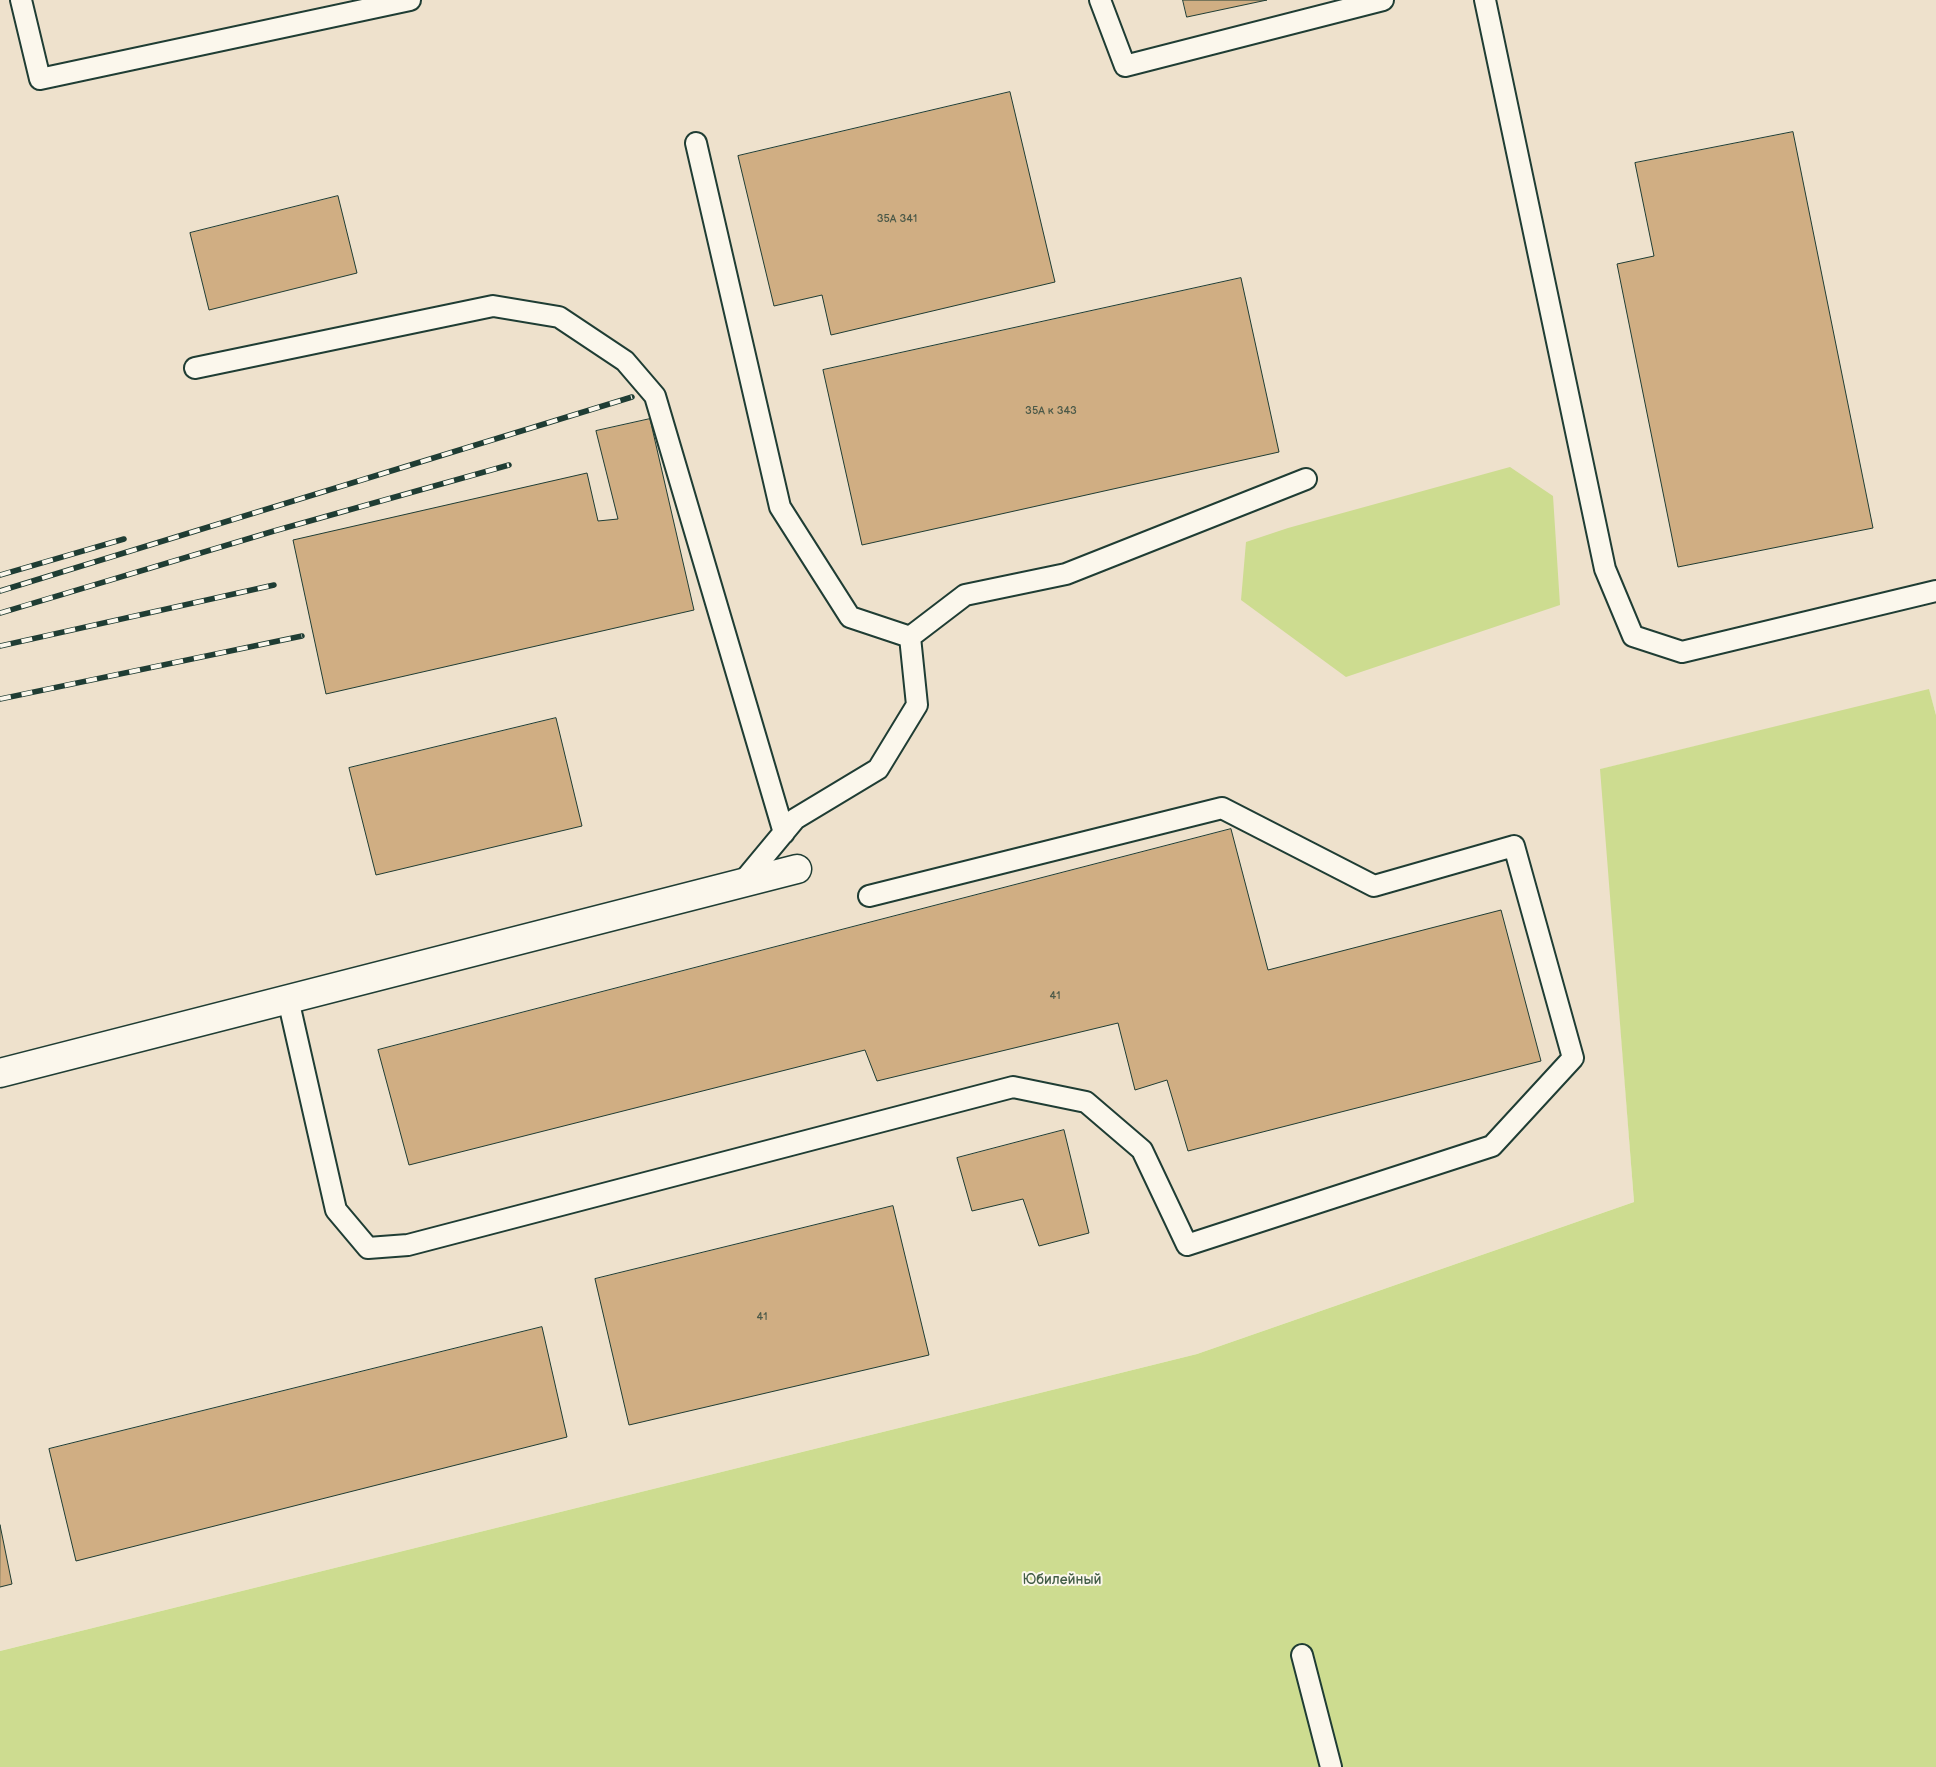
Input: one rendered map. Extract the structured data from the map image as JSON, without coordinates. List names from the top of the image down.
{
  "parks": ["Юбилейный"],
  "house_numbers": [
    "35А 341",
    "35А к 343",
    "41",
    "41"
  ]
}
